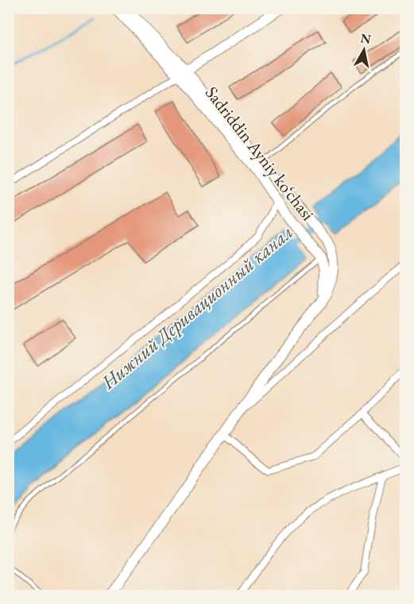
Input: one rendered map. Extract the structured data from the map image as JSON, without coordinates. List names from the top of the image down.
{
  "streets": {
    "main road": ["Sadriddin Ayniy ko‘chasi"]
  },
  "water": ["Нижний Деривационный канал"],
  "north": "top"
}
